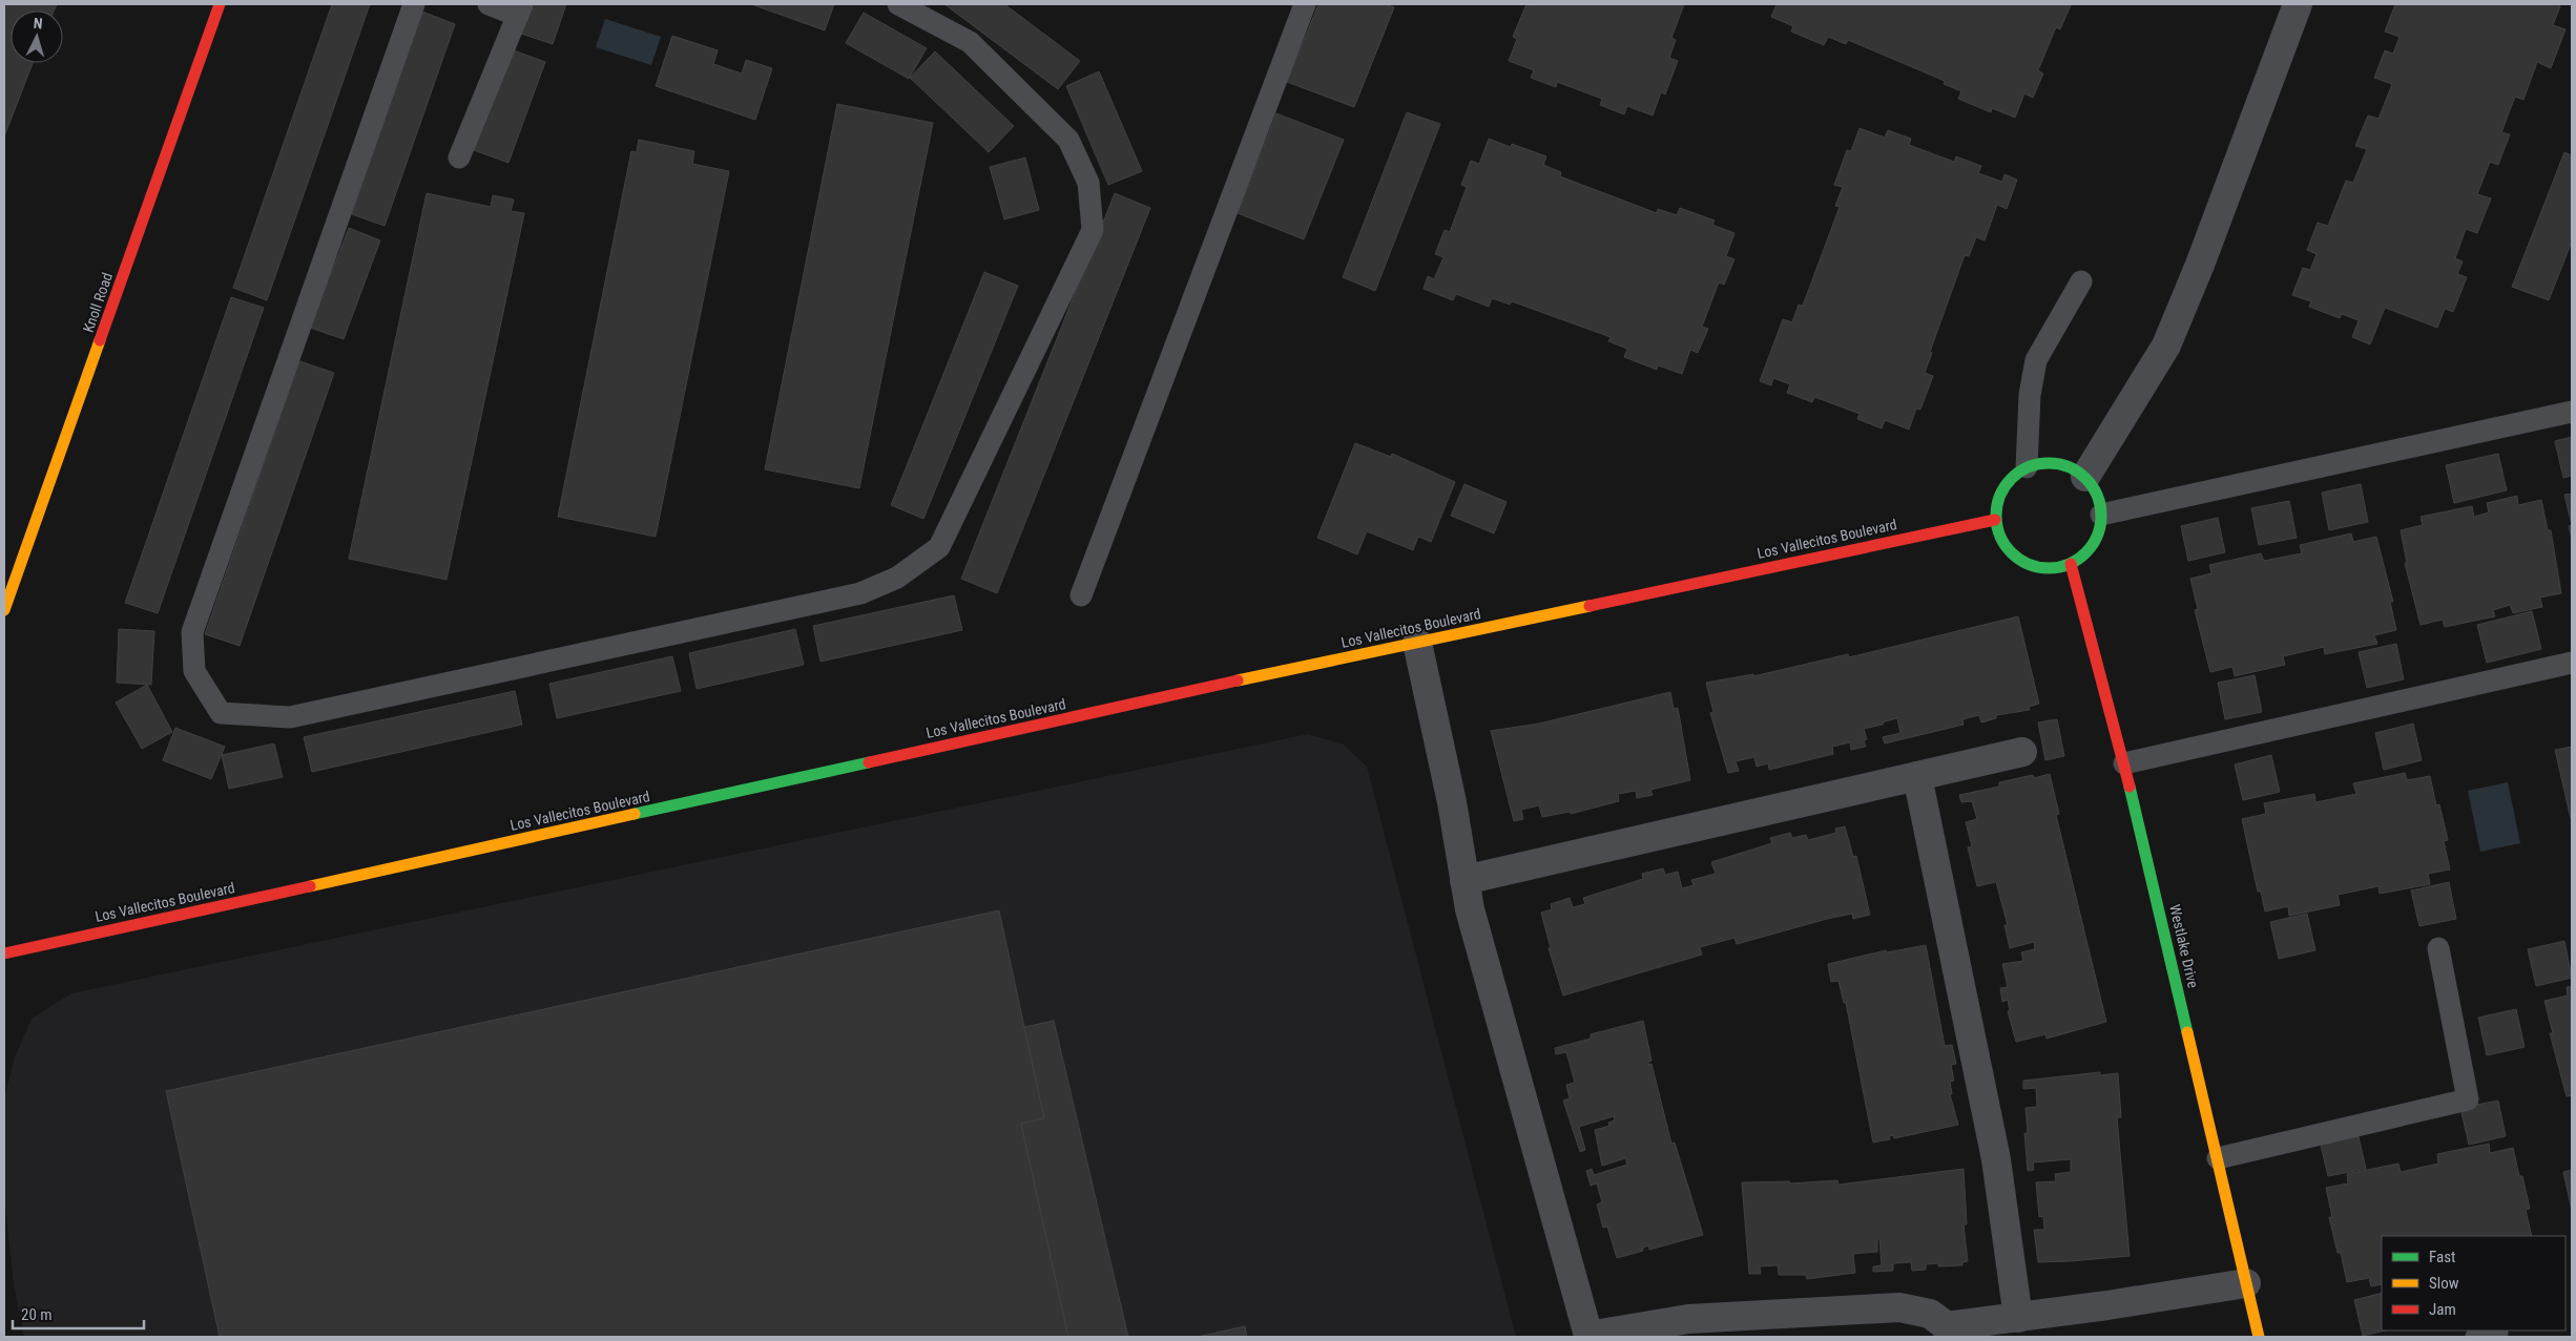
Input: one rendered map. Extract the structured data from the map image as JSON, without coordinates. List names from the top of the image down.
{
  "streets": {
    "street": ["Knoll Road", "Los Vallecitos Boulevard", "Westlake Drive"]
  },
  "crossings": [
    ["Los Vallecitos Boulevard", "Westlake Drive"]
  ],
  "legend": ["Fast", "Slow", "Jam"],
  "scale_bar": "20 m",
  "north": "top"
}
